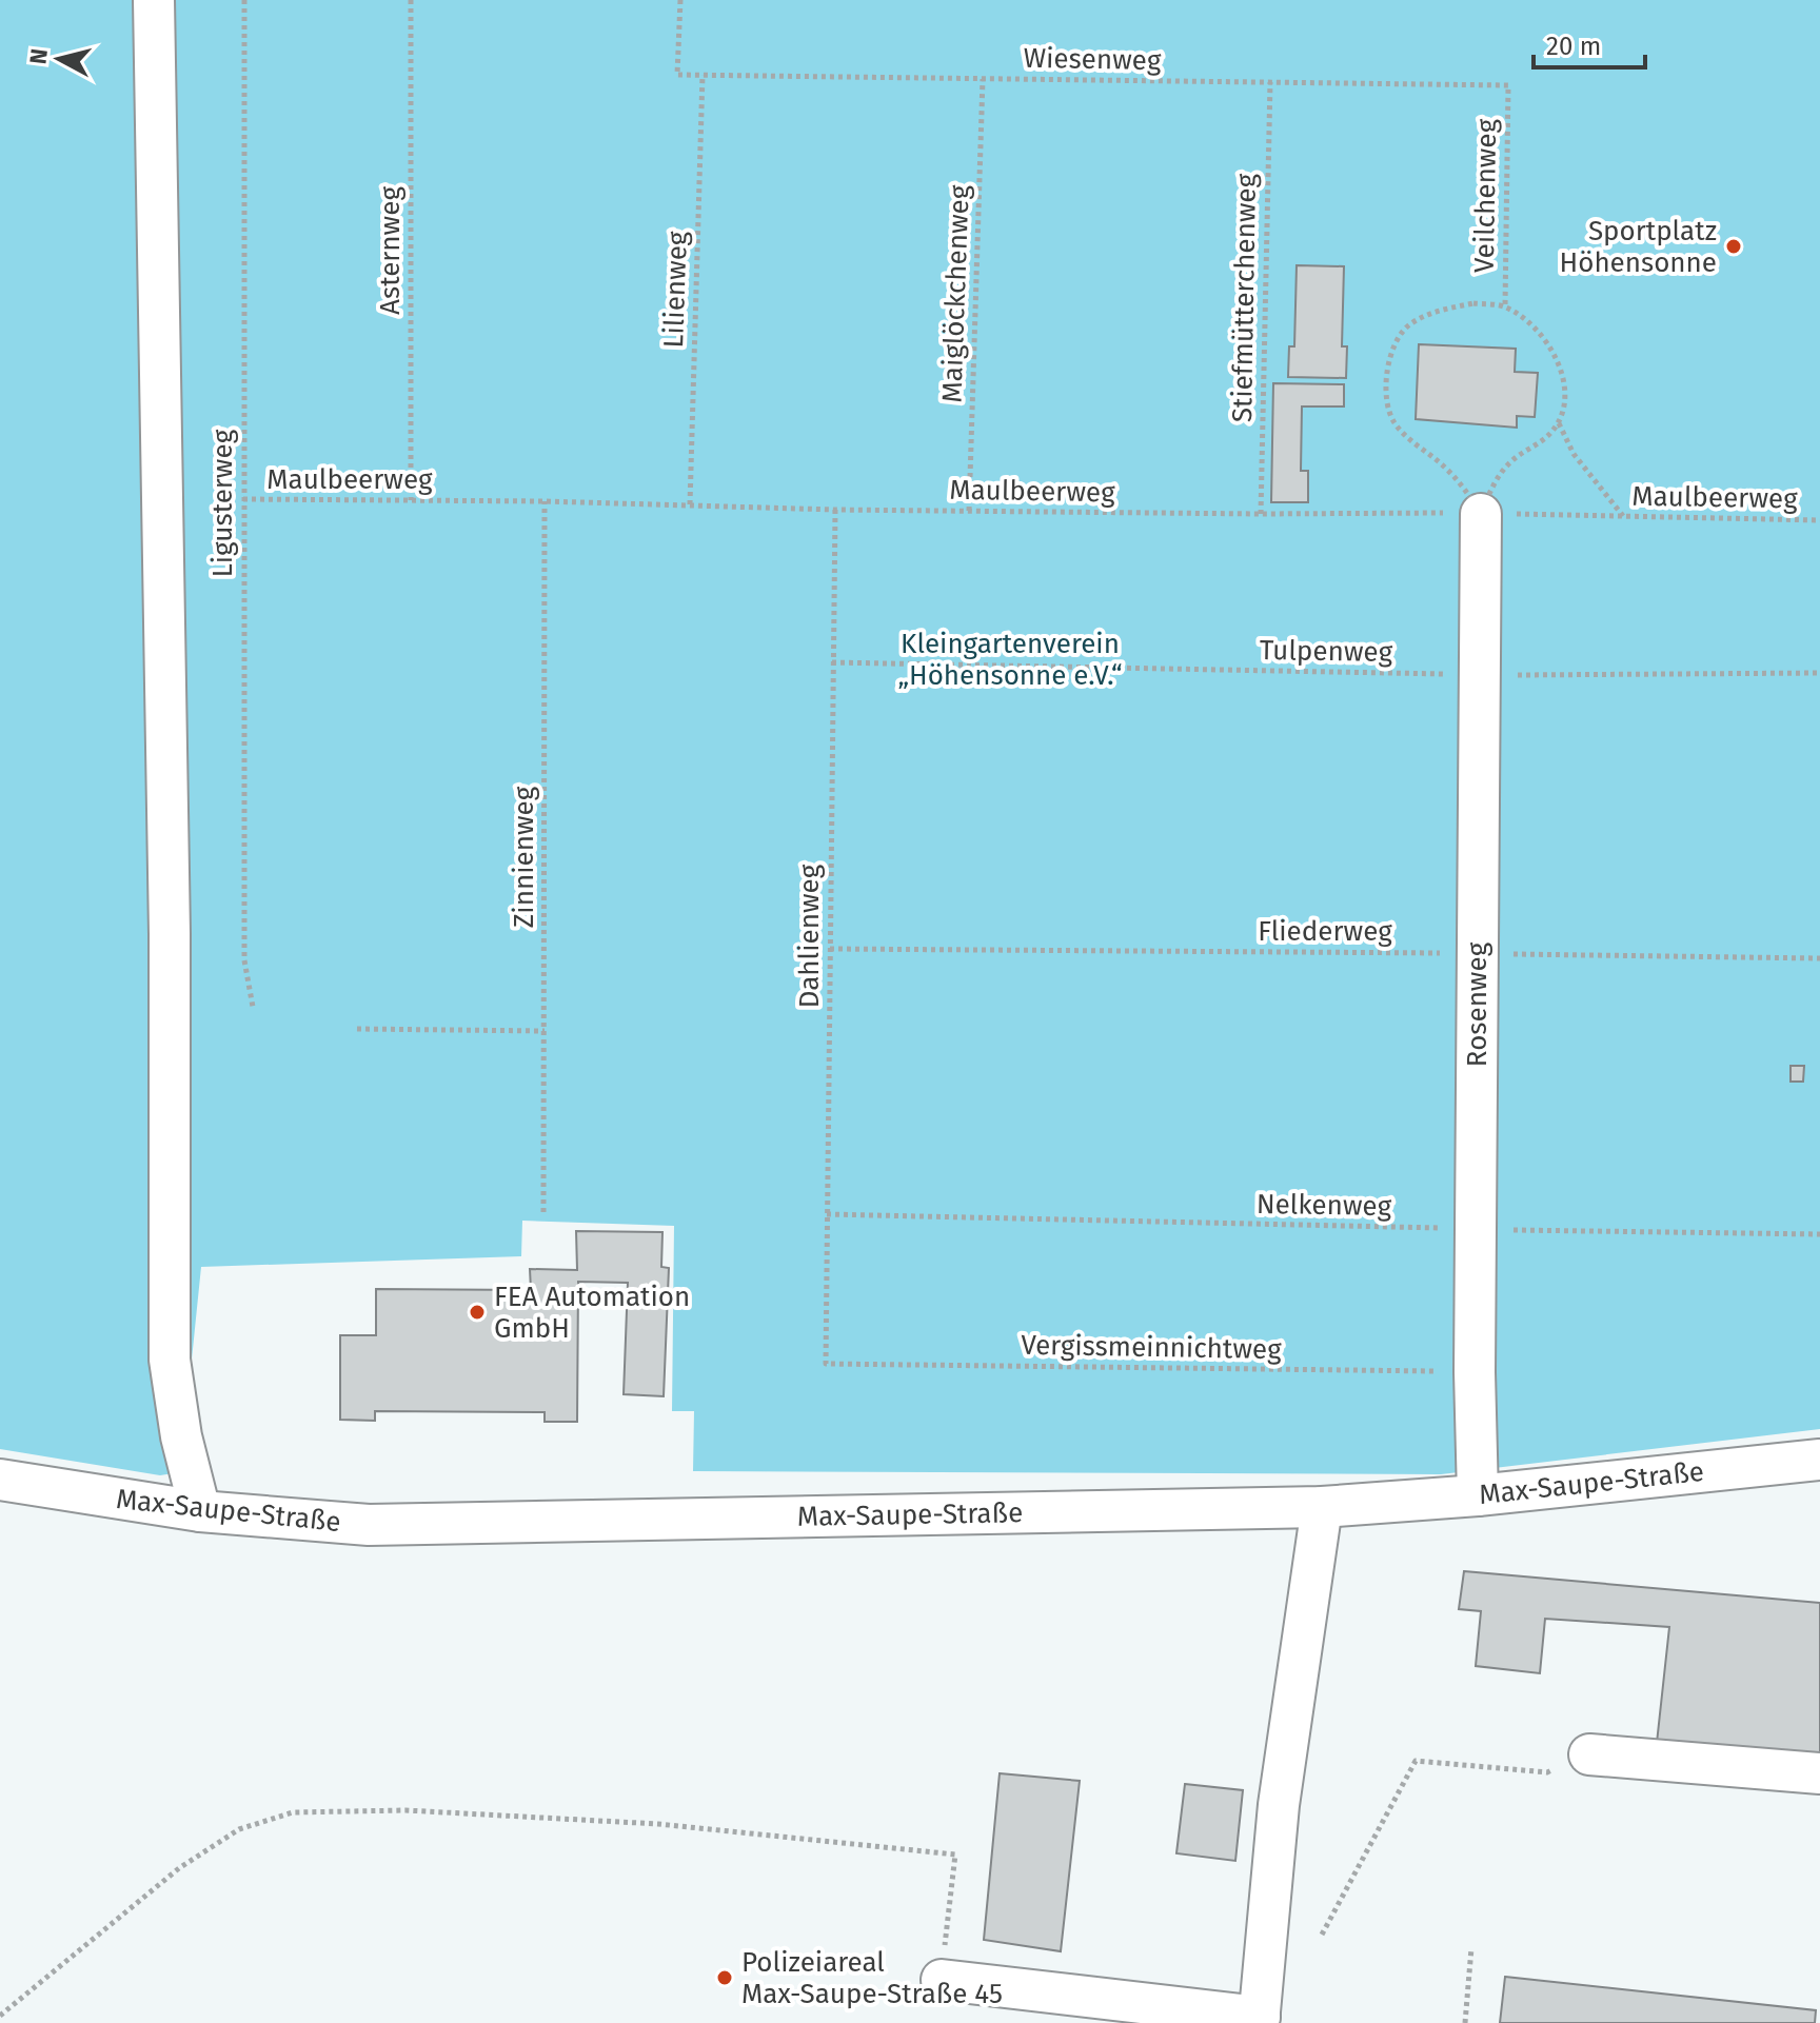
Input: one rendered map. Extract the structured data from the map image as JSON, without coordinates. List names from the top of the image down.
{
  "streets": {
    "street": ["Rosenweg", "Max-Saupe-Straße"],
    "path": [
      "Wiesenweg",
      "Veilchenweg",
      "Asternweg",
      "Lilienweg",
      "Maiglöckchenweg",
      "Stiefmütterchenweg",
      "Maulbeerweg",
      "Ligusterweg",
      "Tulpenweg",
      "Zinnienweg",
      "Fliederweg",
      "Dahlienweg",
      "Nelkenweg",
      "Vergissmeinnichtweg"
    ]
  },
  "crossings": [
    ["Wiesenweg", "Veilchenweg"],
    ["Wiesenweg", "Lilienweg"],
    ["Wiesenweg", "Maiglöckchenweg"],
    ["Wiesenweg", "Stiefmütterchenweg"],
    ["Asternweg", "Maulbeerweg"],
    ["Lilienweg", "Maulbeerweg"],
    ["Maiglöckchenweg", "Maulbeerweg"],
    ["Stiefmütterchenweg", "Maulbeerweg"],
    ["Maulbeerweg", "Ligusterweg"],
    ["Maulbeerweg", "Zinnienweg"],
    ["Maulbeerweg", "Dahlienweg"],
    ["Maulbeerweg", "Rosenweg"],
    ["Tulpenweg", "Dahlienweg"],
    ["Tulpenweg", "Rosenweg"],
    ["Fliederweg", "Dahlienweg"],
    ["Fliederweg", "Rosenweg"],
    ["Dahlienweg", "Nelkenweg"],
    ["Dahlienweg", "Vergissmeinnichtweg"],
    ["Rosenweg", "Nelkenweg"],
    ["Rosenweg", "Vergissmeinnichtweg"],
    ["Rosenweg", "Max-Saupe-Straße"]
  ],
  "parks": ["Kleingartenverein „Höhensonne e.V.“"],
  "places": ["Sportplatz Höhensonne", "FEA Automation GmbH", "Polizeiareal Max-Saupe-Straße 45"],
  "scale_bar": "20 m",
  "north": "left"
}
